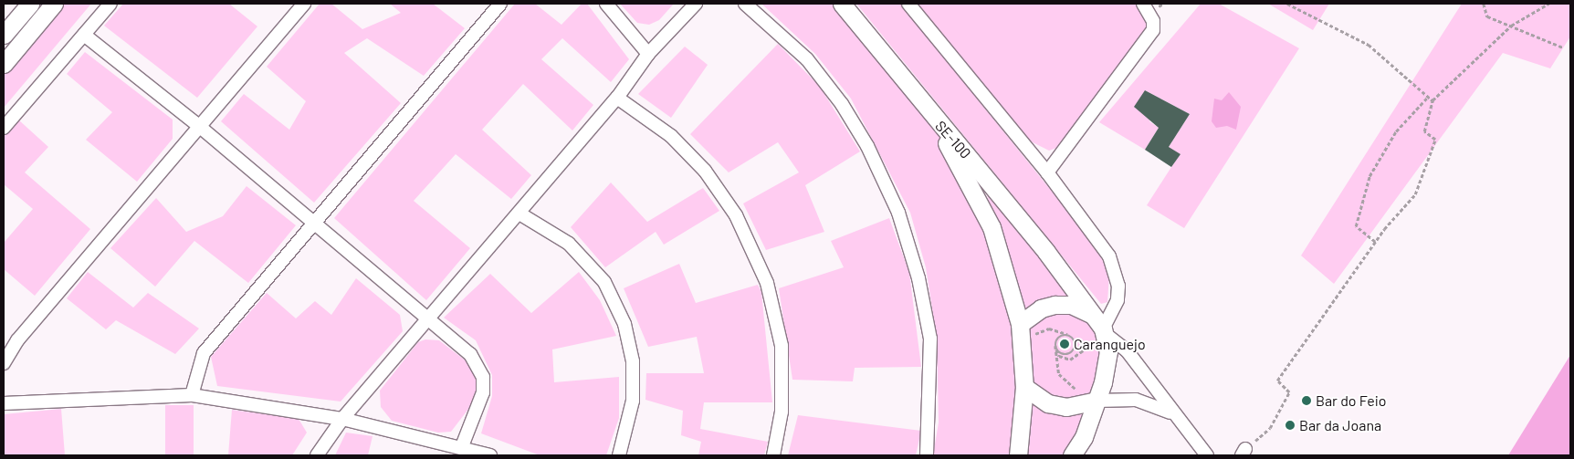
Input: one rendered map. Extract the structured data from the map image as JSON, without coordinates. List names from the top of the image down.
{
  "streets": {
    "main road": ["SE-100"]
  },
  "places": ["Caranguejo", "Bar do Feio", "Bar da Joana"]
}
